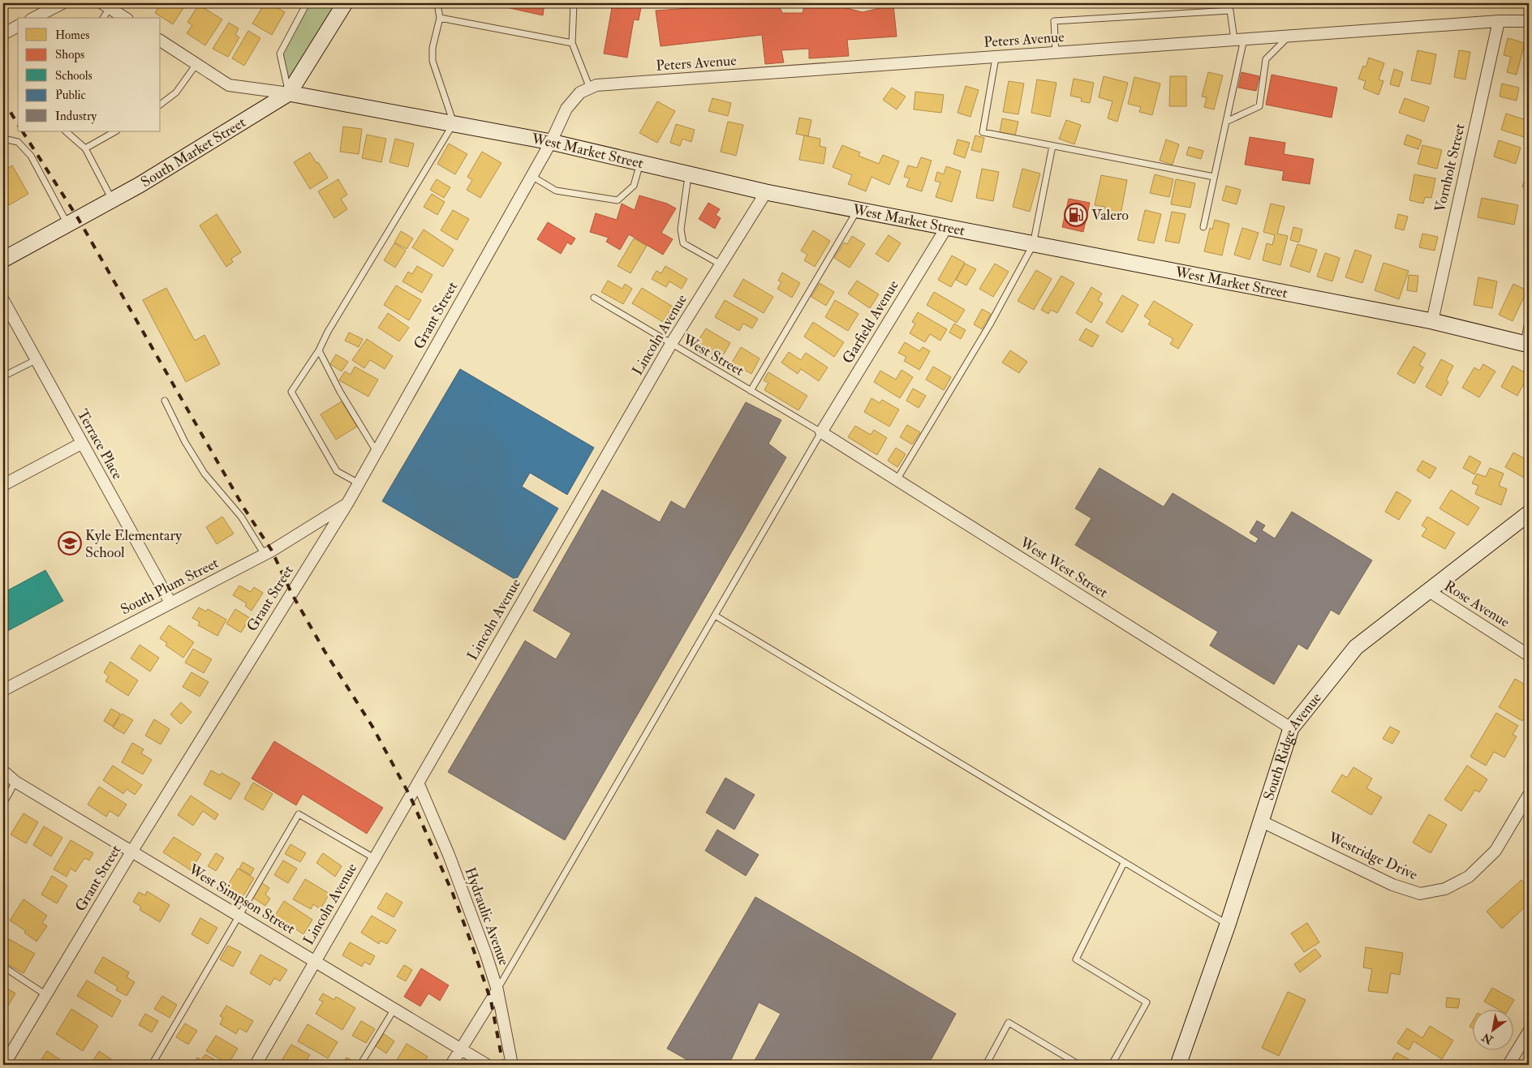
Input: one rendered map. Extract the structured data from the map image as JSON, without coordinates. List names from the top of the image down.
{
  "streets": {
    "main road": ["West Market Street", "South Market Street", "South Ridge Avenue"],
    "street": [
      "Peters Avenue",
      "Vornholt Street",
      "Grant Street",
      "Garfield Avenue",
      "Lincoln Avenue",
      "Terrace Place",
      "West West Street",
      "South Plum Street",
      "Rose Avenue",
      "Westridge Drive",
      "West Simpson Street",
      "Hydraulic Avenue"
    ],
    "lane": ["West Street"]
  },
  "crossings": [
    ["Peters Avenue", "West Market Street"],
    ["Peters Avenue", "Vornholt Street"],
    ["Peters Avenue", "Grant Street"],
    ["West Market Street", "South Market Street"],
    ["West Market Street", "Vornholt Street"],
    ["West Market Street", "Grant Street"],
    ["West Market Street", "Garfield Avenue"],
    ["West Market Street", "Lincoln Avenue"],
    ["Grant Street", "South Plum Street"],
    ["Grant Street", "West Simpson Street"],
    ["Garfield Avenue", "West Street"],
    ["Garfield Avenue", "West West Street"],
    ["Lincoln Avenue", "West Street"],
    ["Lincoln Avenue", "West Simpson Street"],
    ["Lincoln Avenue", "Hydraulic Avenue"],
    ["West Street", "West West Street"],
    ["Terrace Place", "South Plum Street"],
    ["West West Street", "South Ridge Avenue"],
    ["Rose Avenue", "South Ridge Avenue"],
    ["South Ridge Avenue", "Westridge Drive"]
  ],
  "places": {
    "fuel station": ["Valero"],
    "school or university": ["Kyle Elementary School"]
  },
  "legend": [
    "Homes",
    "Shops",
    "Schools",
    "Public",
    "Industry"
  ],
  "north": "bottom left"
}
